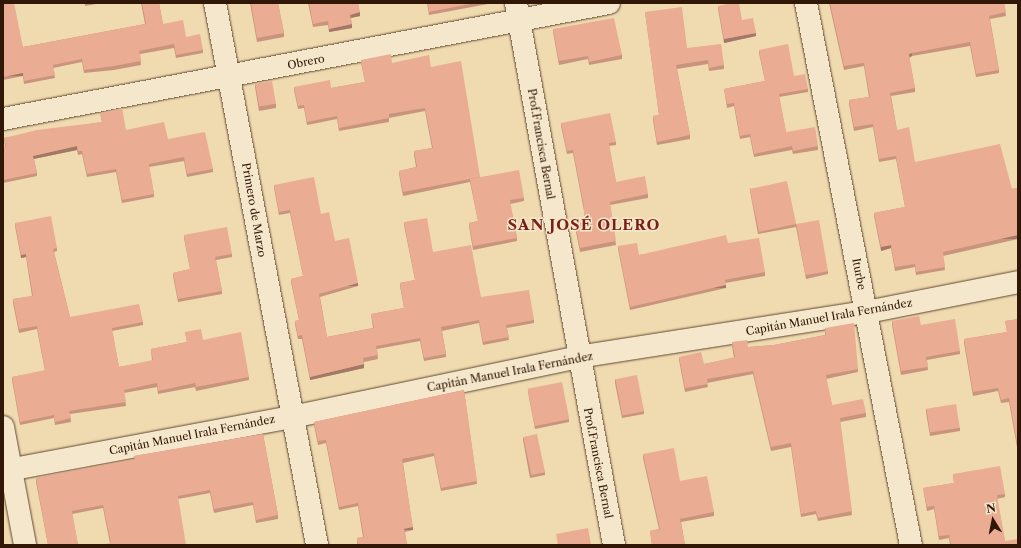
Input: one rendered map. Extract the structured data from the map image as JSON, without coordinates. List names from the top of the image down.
{
  "streets": {
    "street": [
      "Obrero",
      "Prof.Francisca Bernal",
      "Primero de Marzo",
      "Iturbe",
      "Capitán Manuel Irala Fernández"
    ]
  },
  "crossings": [
    ["Obrero", "Prof.Francisca Bernal"],
    ["Obrero", "Primero de Marzo"],
    ["Prof.Francisca Bernal", "Capitán Manuel Irala Fernández"],
    ["Primero de Marzo", "Capitán Manuel Irala Fernández"],
    ["Iturbe", "Capitán Manuel Irala Fernández"]
  ],
  "districts": ["SAN JOSÉ OLERO"],
  "north": "top"
}
